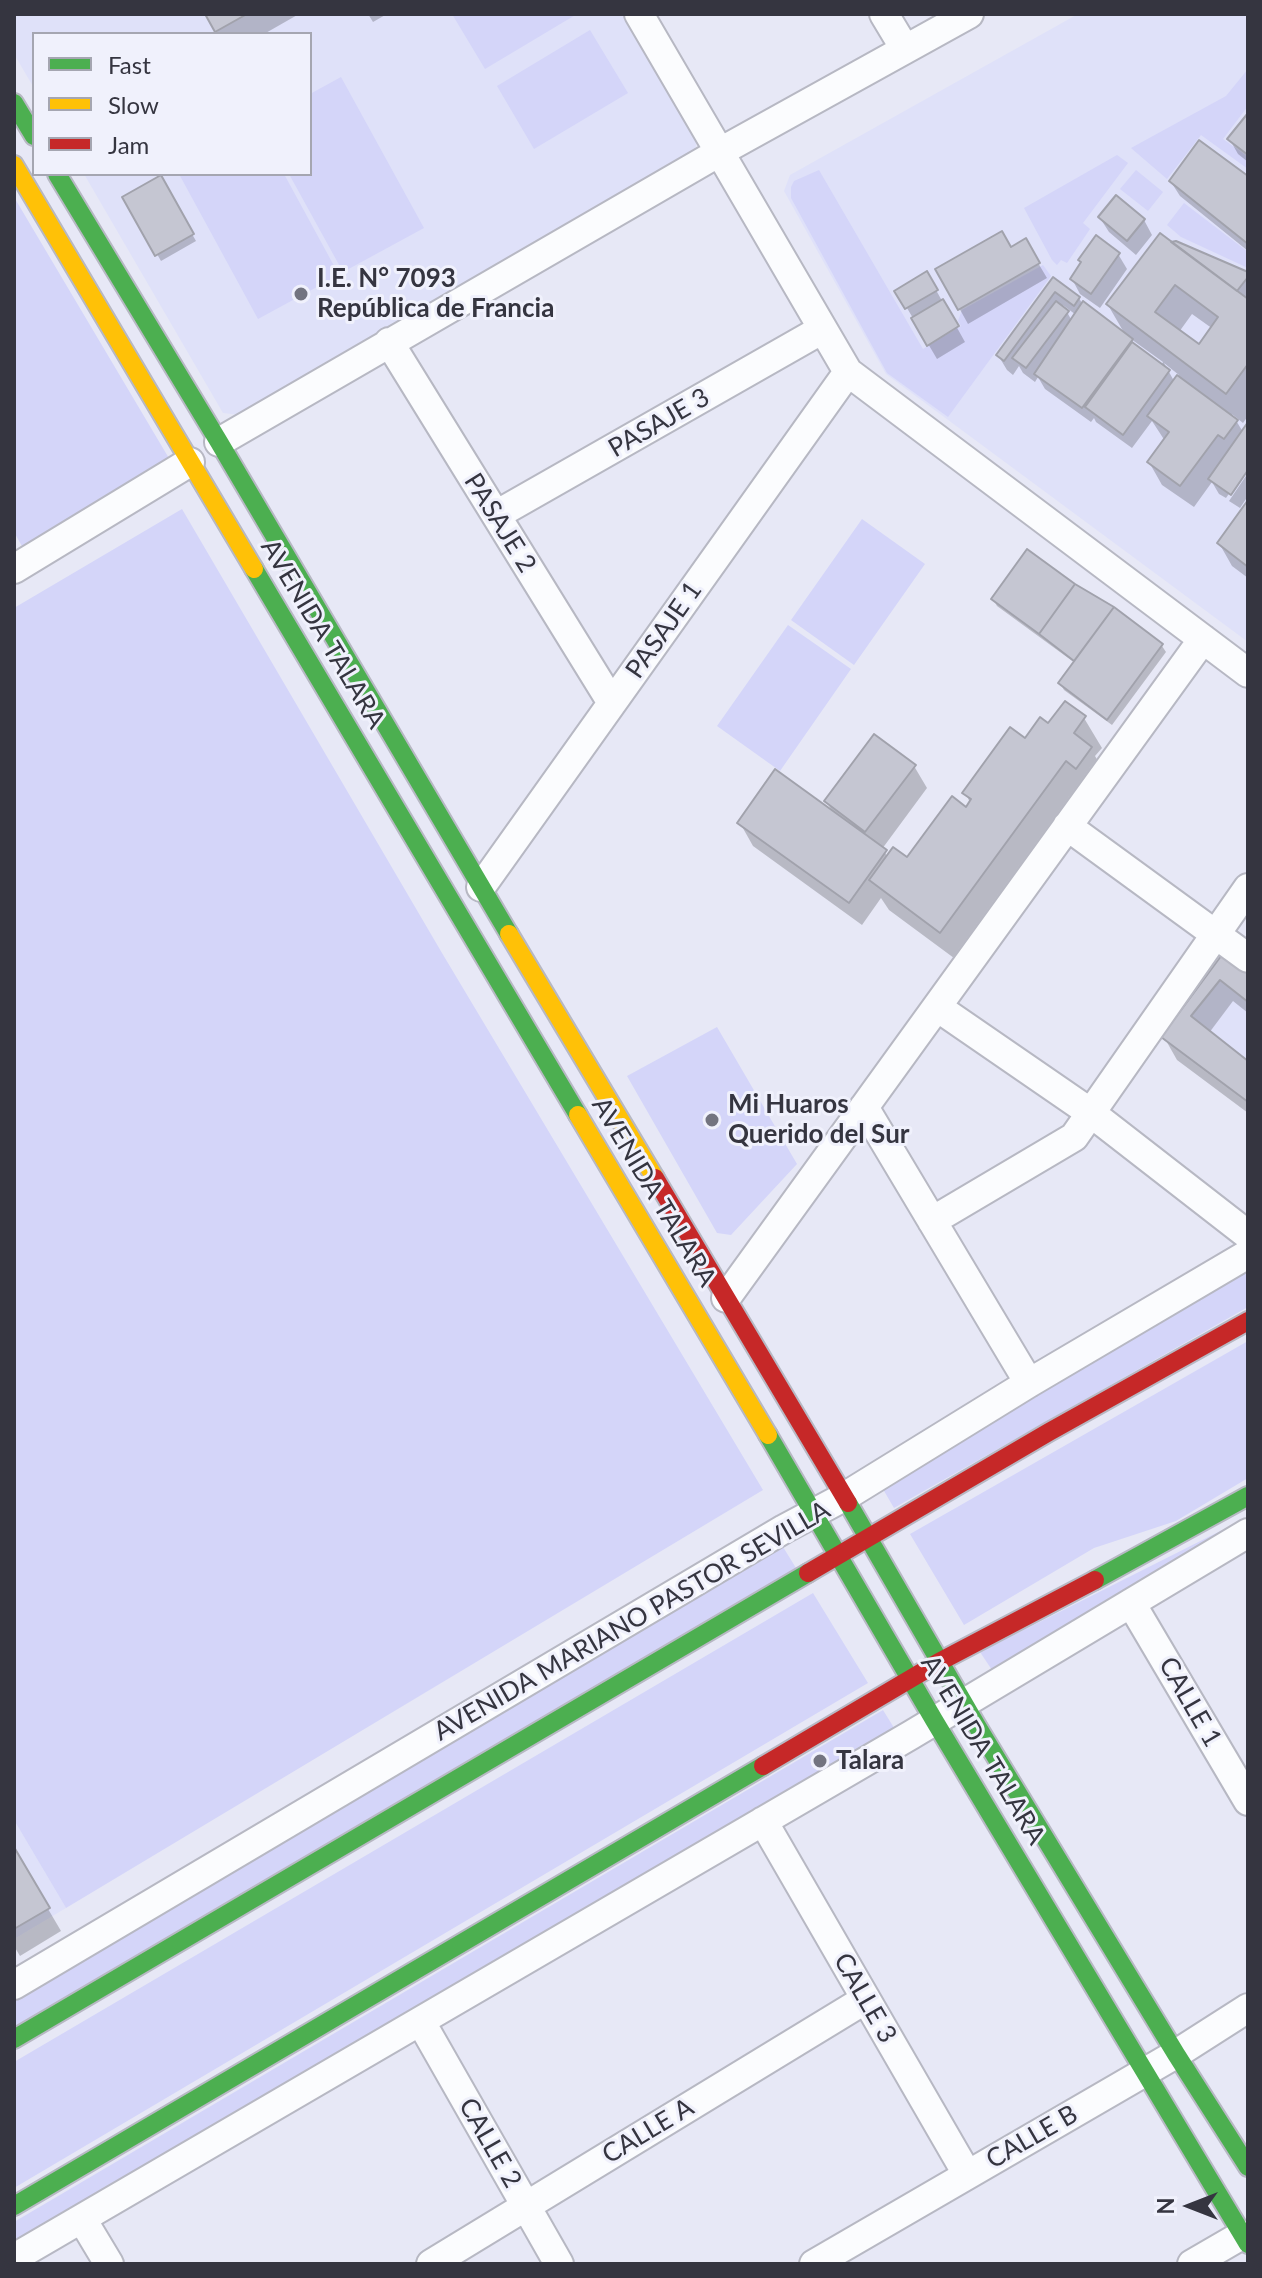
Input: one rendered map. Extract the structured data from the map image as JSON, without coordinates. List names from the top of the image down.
{
  "streets": {
    "street": [
      "PASAJE 3",
      "PASAJE 2",
      "PASAJE 1",
      "AVENIDA TALARA",
      "AVENIDA MARIANO PASTOR SEVILLA",
      "CALLE 1",
      "CALLE 3",
      "CALLE A",
      "CALLE B",
      "CALLE 2"
    ]
  },
  "crossings": [
    ["PASAJE 3", "PASAJE 2"],
    ["PASAJE 2", "PASAJE 1"],
    ["PASAJE 1", "AVENIDA TALARA"],
    ["AVENIDA TALARA", "AVENIDA MARIANO PASTOR SEVILLA"],
    ["AVENIDA TALARA", "CALLE B"],
    ["CALLE 3", "CALLE A"],
    ["CALLE 3", "CALLE B"],
    ["CALLE A", "CALLE 2"]
  ],
  "places": ["I.E. N° 7093 República de Francia", "Mi Huaros Querido del Sur", "Talara"],
  "legend": ["Fast", "Slow", "Jam"],
  "north": "left"
}
